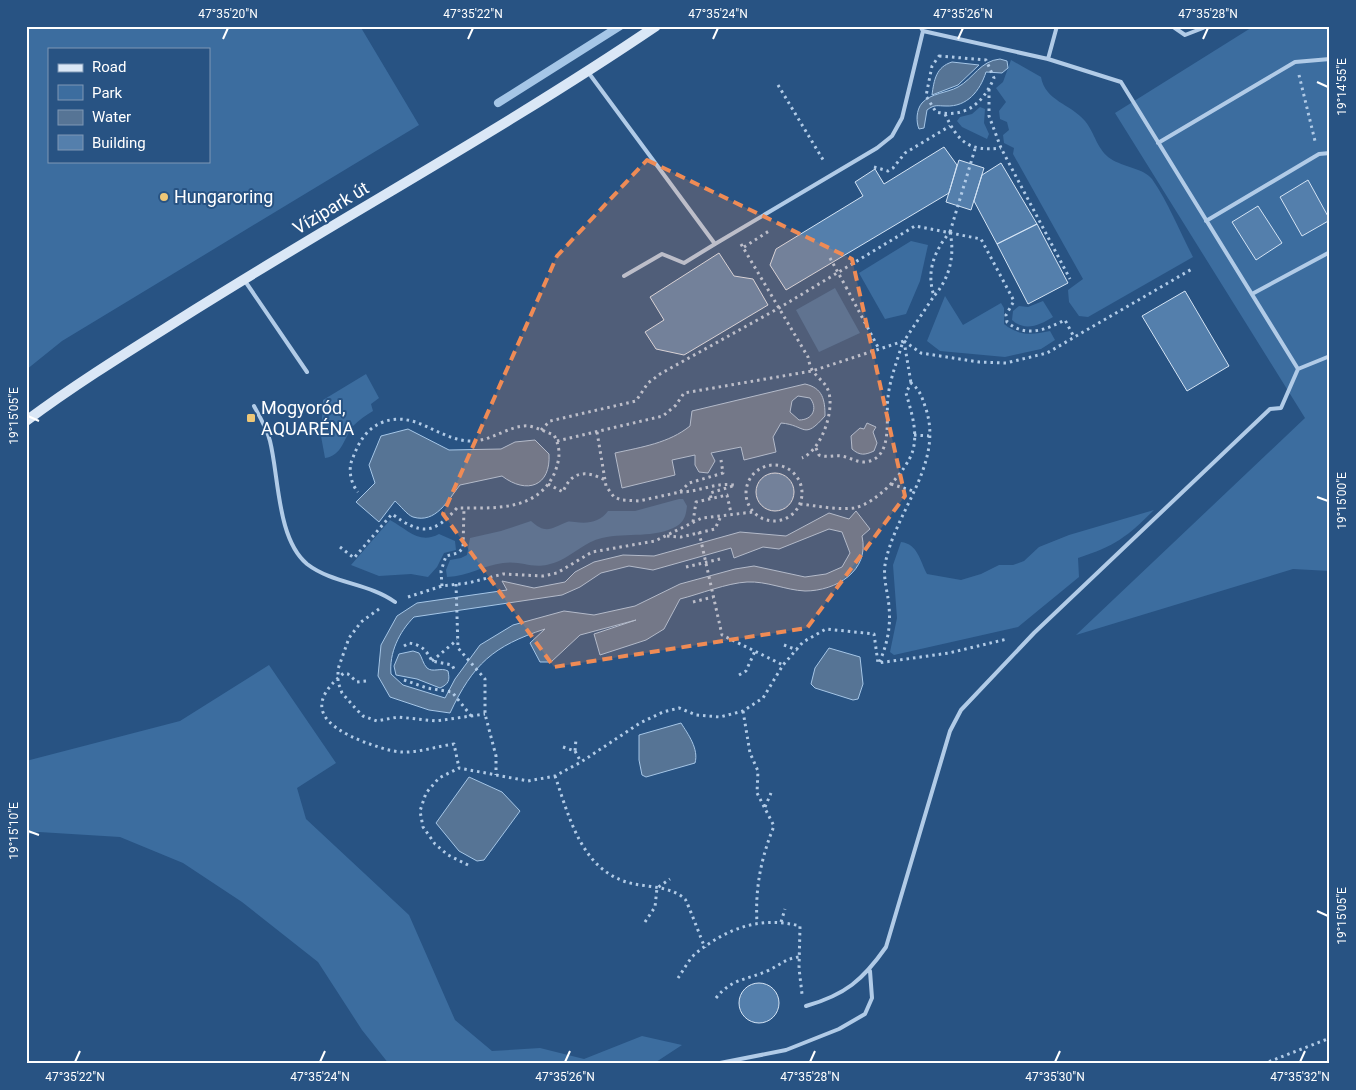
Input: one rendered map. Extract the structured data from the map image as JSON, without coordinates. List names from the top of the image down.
{
  "streets": {
    "street": ["Vízipark út"]
  },
  "places": {
    "other": ["Hungaroring"],
    "transit": ["Mogyoród, AQUARÉNA"]
  },
  "legend": [
    "Road",
    "Park",
    "Water",
    "Building"
  ],
  "coordinates": [
    "47°35'20\"N",
    "47°35'22\"N",
    "47°35'24\"N",
    "47°35'26\"N",
    "47°35'28\"N",
    "19°14'55\"E",
    "19°15'05\"E",
    "19°15'00\"E",
    "19°15'10\"E",
    "47°35'30\"N",
    "47°35'32\"N"
  ]
}
